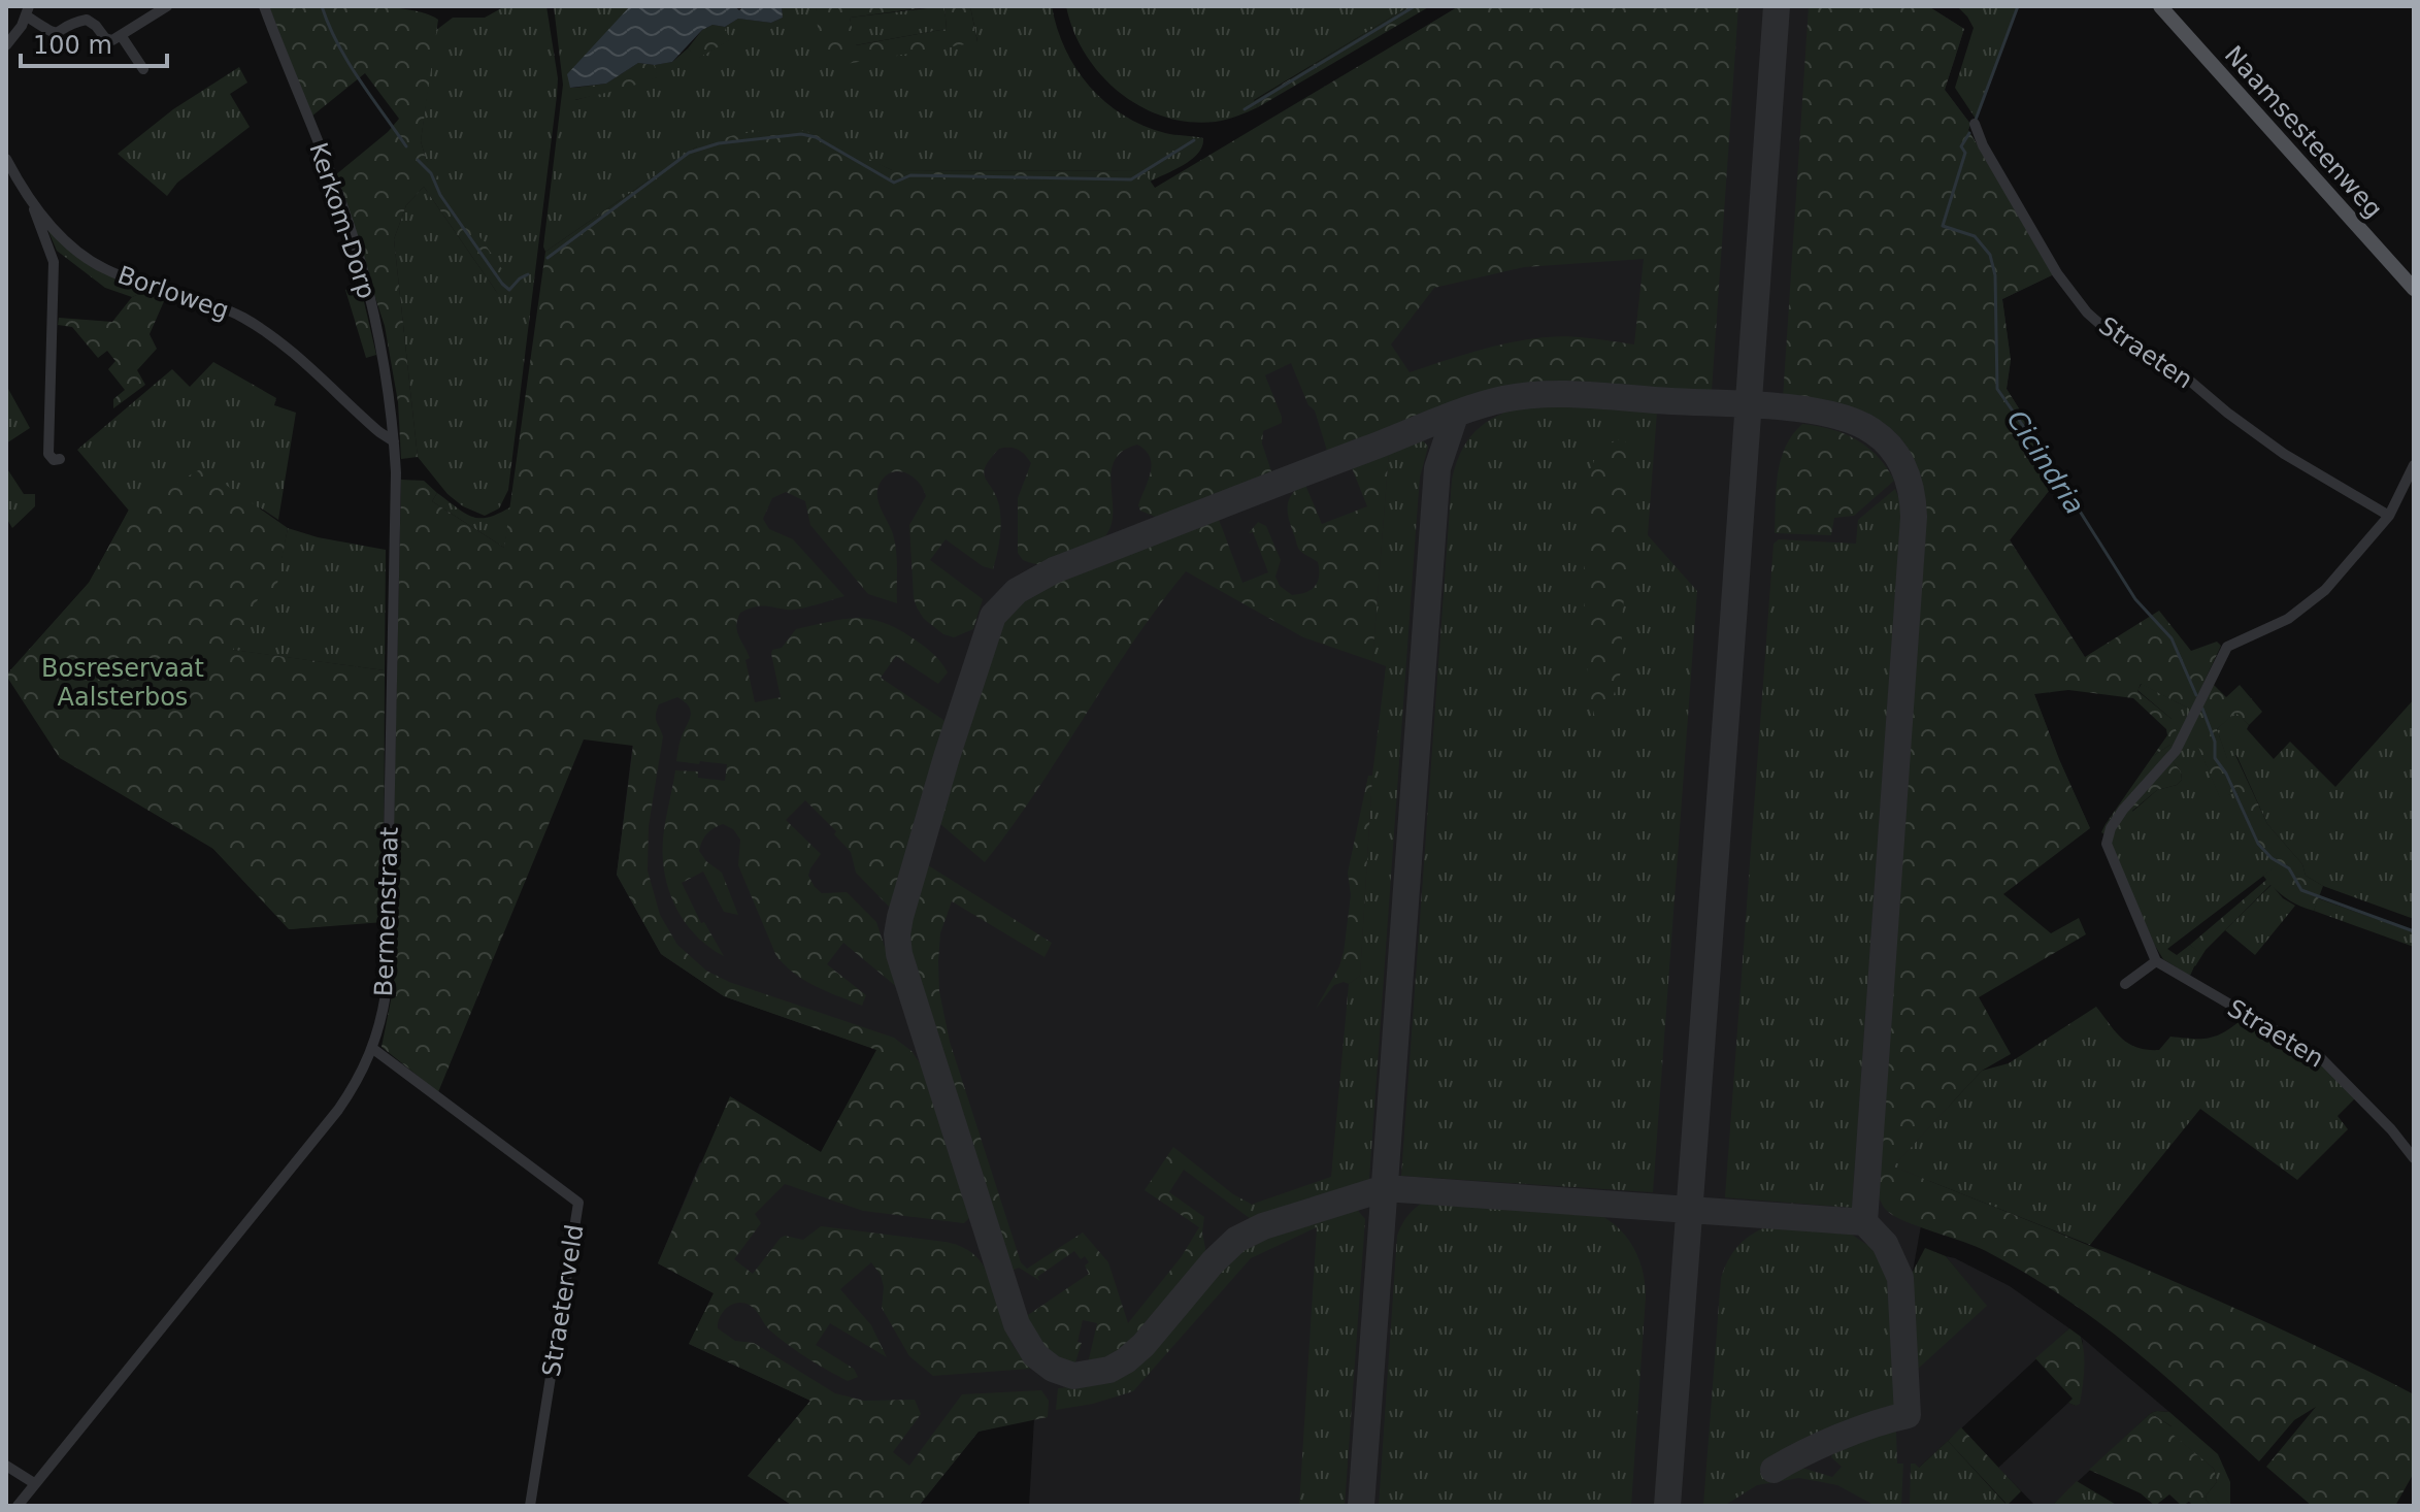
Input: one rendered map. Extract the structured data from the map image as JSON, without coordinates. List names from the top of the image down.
{
  "streets": {
    "main road": ["Naamsesteenweg"],
    "street": [
      "Kerkom-Dorp",
      "Borloweg",
      "Straeten",
      "Bermenstraat",
      "Straeterveld"
    ]
  },
  "crossings": [
    ["Kerkom-Dorp", "Borloweg"],
    ["Kerkom-Dorp", "Bermenstraat"],
    ["Borloweg", "Bermenstraat"],
    ["Bermenstraat", "Straeterveld"]
  ],
  "water": ["Cicindria"],
  "parks": ["Bosreservaat Aalsterbos"],
  "scale_bar": "100 m"
}
